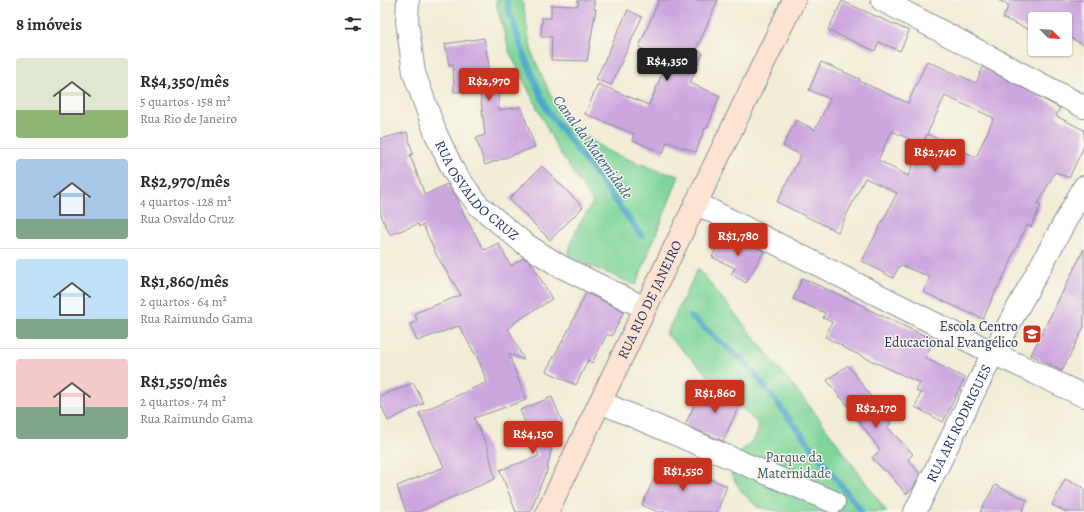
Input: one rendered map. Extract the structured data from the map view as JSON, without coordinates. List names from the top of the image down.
{
  "streets": {
    "main road": ["RUA RIO DE JANEIRO"],
    "street": ["RUA OSVALDO CRUZ", "RUA ARI RODRIGUES"]
  },
  "crossings": [
    ["RUA OSVALDO CRUZ", "RUA RIO DE JANEIRO"]
  ],
  "water": ["Canal da Maternidade"],
  "parks": ["Parque da Maternidade"],
  "places": {
    "school or university": ["Escola Centro Educacional Evangélico"]
  },
  "north": "bottom right",
  "page": {
    "heading": "8 imóveis",
    "list": [
      {
        "name": "R$4,350/mês",
        "note": "5 quartos · 158 m² · Rua Rio de Janeiro"
      },
      {
        "name": "R$2,970/mês",
        "note": "4 quartos · 128 m² · Rua Osvaldo Cruz"
      },
      {
        "name": "R$1,860/mês",
        "note": "2 quartos · 64 m² · Rua Raimundo Gama"
      },
      {
        "name": "R$1,550/mês",
        "note": "2 quartos · 74 m² · Rua Raimundo Gama"
      }
    ],
    "price": [
      "R$4,350",
      "R$2,970",
      "R$2,740",
      "R$1,780",
      "R$1,860",
      "R$2,170",
      "R$4,150",
      "R$1,550"
    ]
  }
}
